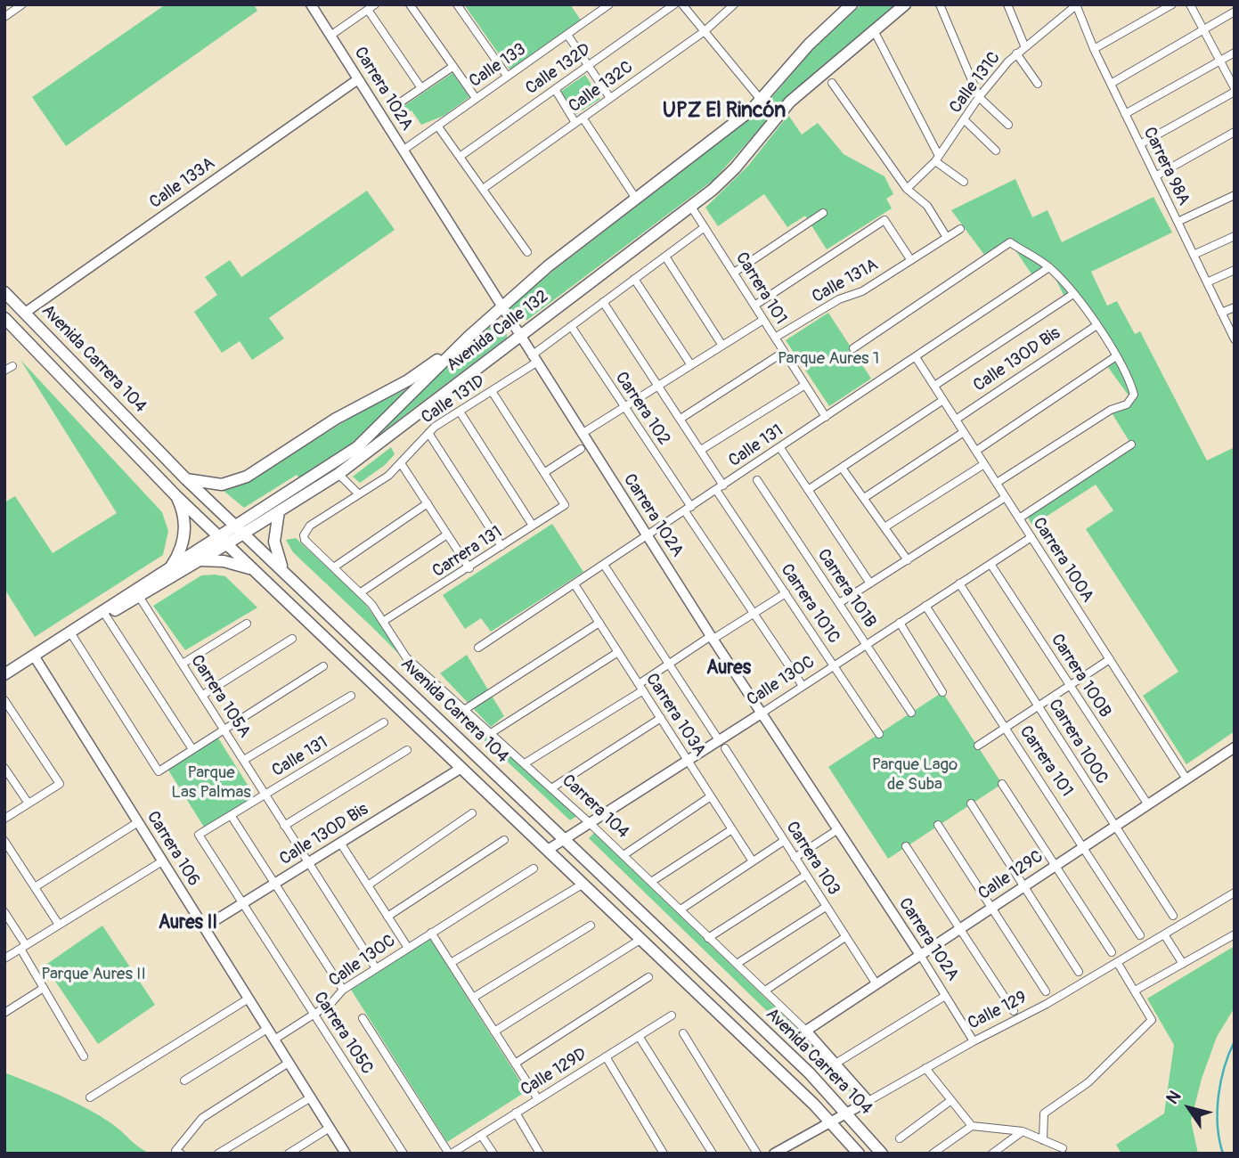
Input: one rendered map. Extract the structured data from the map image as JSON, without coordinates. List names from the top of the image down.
{
  "streets": {
    "main road": ["Avenida Calle 132", "Avenida Carrera 104"],
    "street": [
      "Calle 133",
      "Calle 132D",
      "Calle 131C",
      "Calle 132C",
      "Carrera 102A",
      "Carrera 98A",
      "Calle 133A",
      "Calle 131A",
      "Carrera 101",
      "Calle 130D Bis",
      "Calle 131D",
      "Carrera 102",
      "Calle 131",
      "Carrera 131",
      "Carrera 100A",
      "Carrera 101B",
      "Carrera 101C",
      "Carrera 100B",
      "Calle 130C",
      "Carrera 105A",
      "Carrera 103A",
      "Carrera 100C",
      "Carrera 104",
      "Carrera 106",
      "Carrera 103",
      "Calle 129C",
      "Calle 129",
      "Carrera 105C",
      "Calle 129D"
    ]
  },
  "crossings": [
    ["Calle 133", "Carrera 102A"],
    ["Calle 131C", "Carrera 98A"],
    ["Carrera 102A", "Calle 133A"],
    ["Carrera 102A", "Avenida Calle 132"],
    ["Carrera 102A", "Calle 131D"],
    ["Carrera 102A", "Calle 131"],
    ["Carrera 102A", "Calle 130C"],
    ["Carrera 102A", "Calle 129C"],
    ["Carrera 102A", "Calle 129"],
    ["Calle 133A", "Avenida Carrera 104"],
    ["Calle 131A", "Carrera 101"],
    ["Carrera 101", "Avenida Calle 132"],
    ["Carrera 101", "Calle 131D"],
    ["Carrera 101", "Calle 131"],
    ["Carrera 101", "Calle 130C"],
    ["Carrera 101", "Calle 129C"],
    ["Avenida Calle 132", "Avenida Carrera 104"],
    ["Avenida Calle 132", "Carrera 105A"],
    ["Avenida Calle 132", "Carrera 106"],
    ["Avenida Carrera 104", "Calle 130D Bis"],
    ["Avenida Carrera 104", "Calle 130C"],
    ["Avenida Carrera 104", "Calle 129"],
    ["Calle 130D Bis", "Carrera 100A"],
    ["Calle 130D Bis", "Carrera 105A"],
    ["Calle 130D Bis", "Carrera 106"],
    ["Calle 130D Bis", "Carrera 105C"],
    ["Calle 131D", "Carrera 102"],
    ["Calle 131D", "Carrera 101C"],
    ["Calle 131D", "Carrera 104"],
    ["Carrera 102", "Calle 131"],
    ["Carrera 102", "Calle 130C"],
    ["Calle 131", "Carrera 100A"],
    ["Calle 131", "Carrera 101C"],
    ["Calle 131", "Carrera 105A"],
    ["Calle 131", "Carrera 103A"],
    ["Calle 131", "Carrera 103"],
    ["Calle 131", "Carrera 105C"],
    ["Carrera 131", "Carrera 104"],
    ["Carrera 100A", "Calle 130C"],
    ["Carrera 100A", "Calle 129C"],
    ["Carrera 101B", "Calle 130C"],
    ["Carrera 101C", "Calle 130C"],
    ["Carrera 100B", "Calle 130C"],
    ["Carrera 100B", "Calle 129C"],
    ["Calle 130C", "Carrera 105A"],
    ["Calle 130C", "Carrera 103A"],
    ["Calle 130C", "Carrera 100C"],
    ["Calle 130C", "Carrera 104"],
    ["Calle 130C", "Carrera 106"],
    ["Calle 130C", "Carrera 103"],
    ["Calle 130C", "Carrera 105C"],
    ["Carrera 100C", "Calle 129C"],
    ["Carrera 104", "Calle 129C"],
    ["Carrera 104", "Calle 129"],
    ["Carrera 103", "Calle 129C"]
  ],
  "districts": ["UPZ El Rincón", "Aures", "Aures II"],
  "parks": [
    "Parque Aures 1",
    "Parque Lago de Suba",
    "Parque Las Palmas",
    "Parque Aures II"
  ],
  "north": "top left"
}
